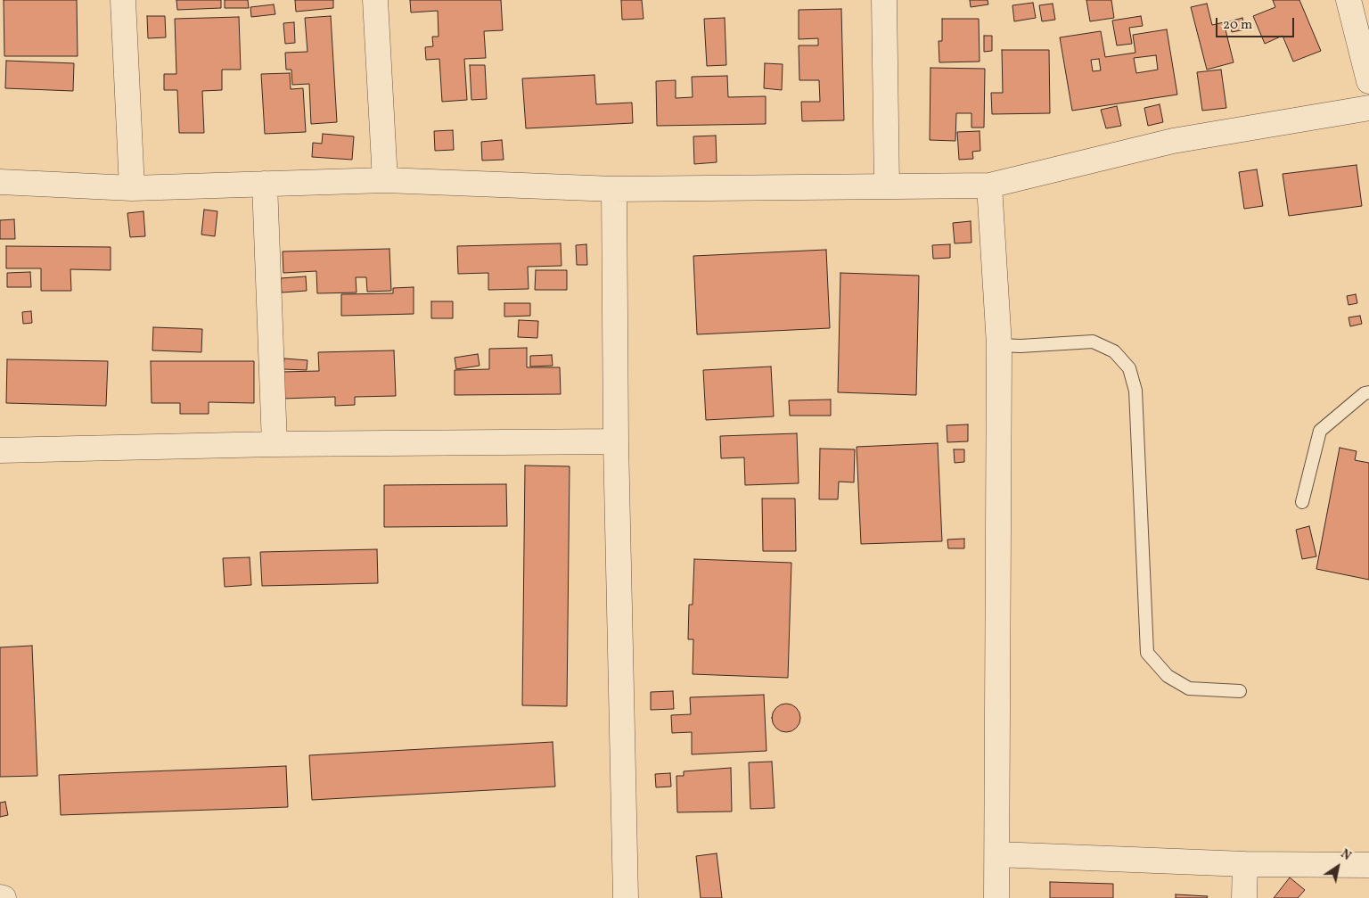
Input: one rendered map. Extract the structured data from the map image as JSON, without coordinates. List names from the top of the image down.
{
  "scale_bar": "20 m",
  "north": "top right"
}
